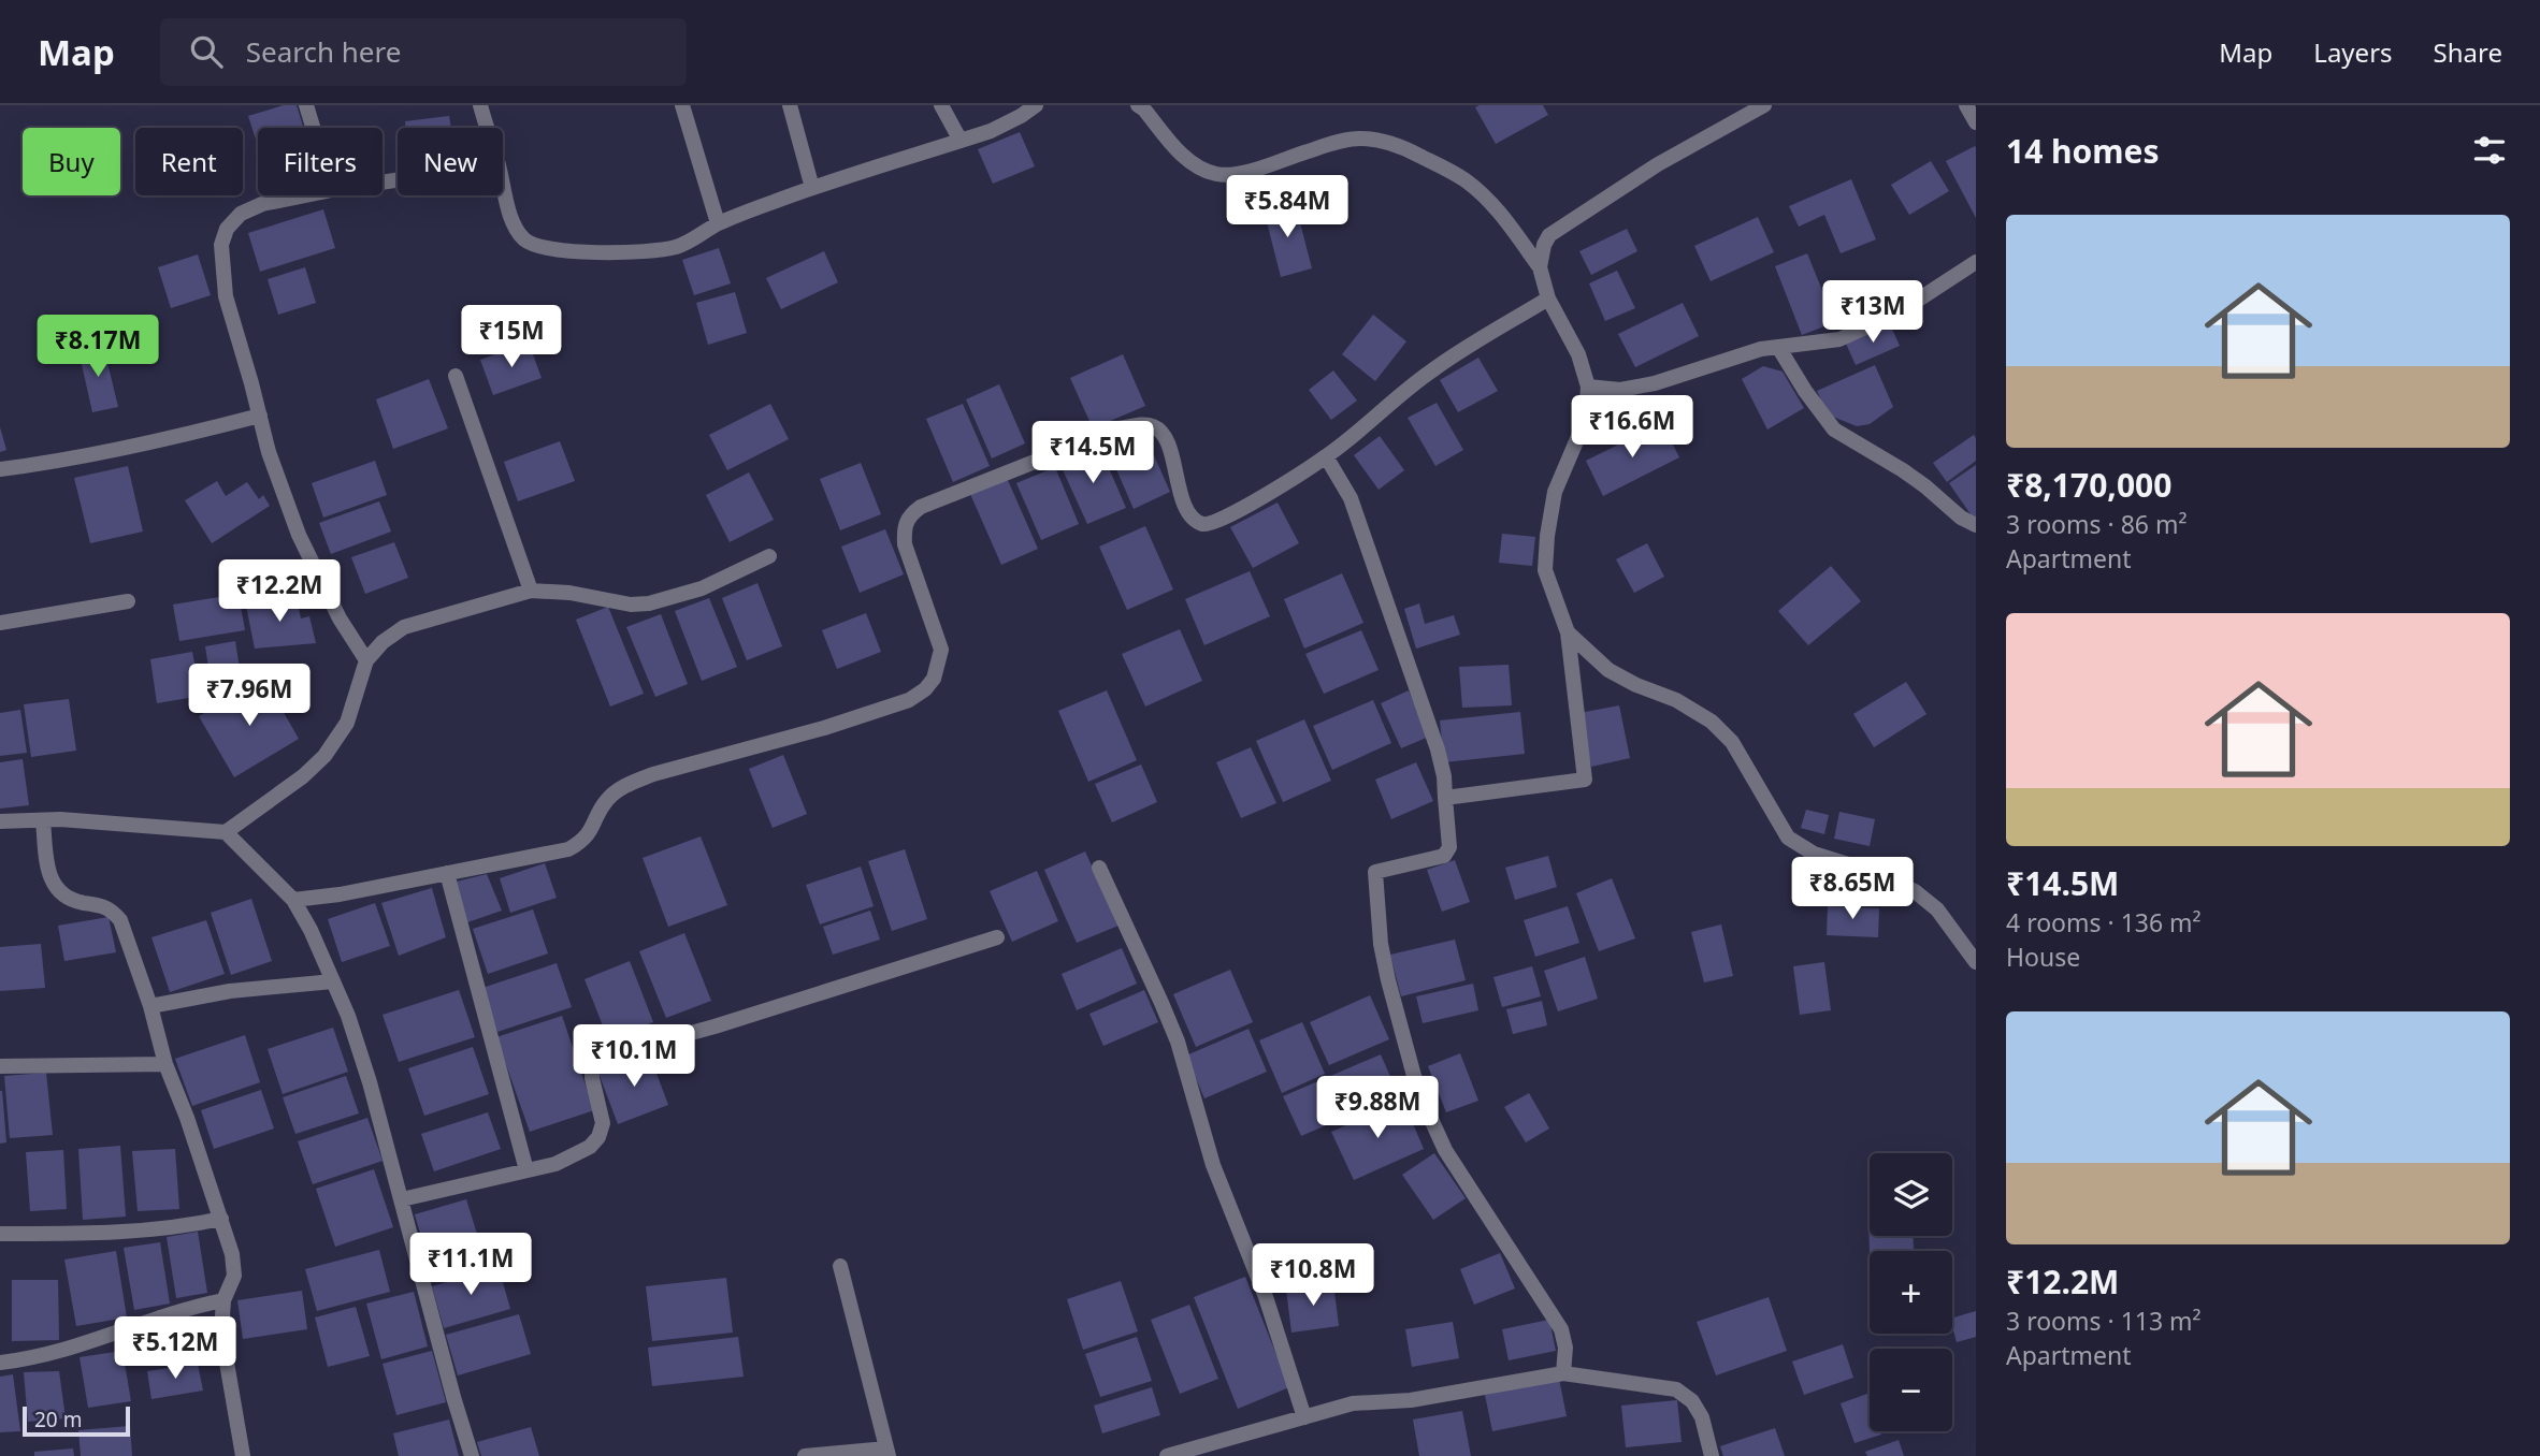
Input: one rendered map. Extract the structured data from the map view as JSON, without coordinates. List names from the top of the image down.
{
  "scale_bar": "20 m",
  "page": {
    "header": "Map",
    "search": "Search here",
    "nav": ["Map", "Layers", "Share"],
    "heading": "14 homes",
    "chip": [
      "Buy",
      "Rent",
      "Filters",
      "New"
    ],
    "price": [
      "₹5.84M",
      "₹13M",
      "₹15M",
      "₹8.17M",
      "₹16.6M",
      "₹14.5M",
      "₹12.2M",
      "₹7.96M",
      "₹8.65M",
      "₹10.1M",
      "₹9.88M",
      "₹11.1M",
      "₹10.8M",
      "₹5.12M"
    ],
    "list": [
      {
        "name": "₹8,170,000",
        "note": "3 rooms · 86 m² · Apartment"
      },
      {
        "name": "₹14.5M",
        "note": "4 rooms · 136 m² · House"
      },
      {
        "name": "₹12.2M",
        "note": "3 rooms · 113 m² · Apartment"
      }
    ],
    "map_buttons": ["+", "−"],
    "scale": "20 m"
  }
}
